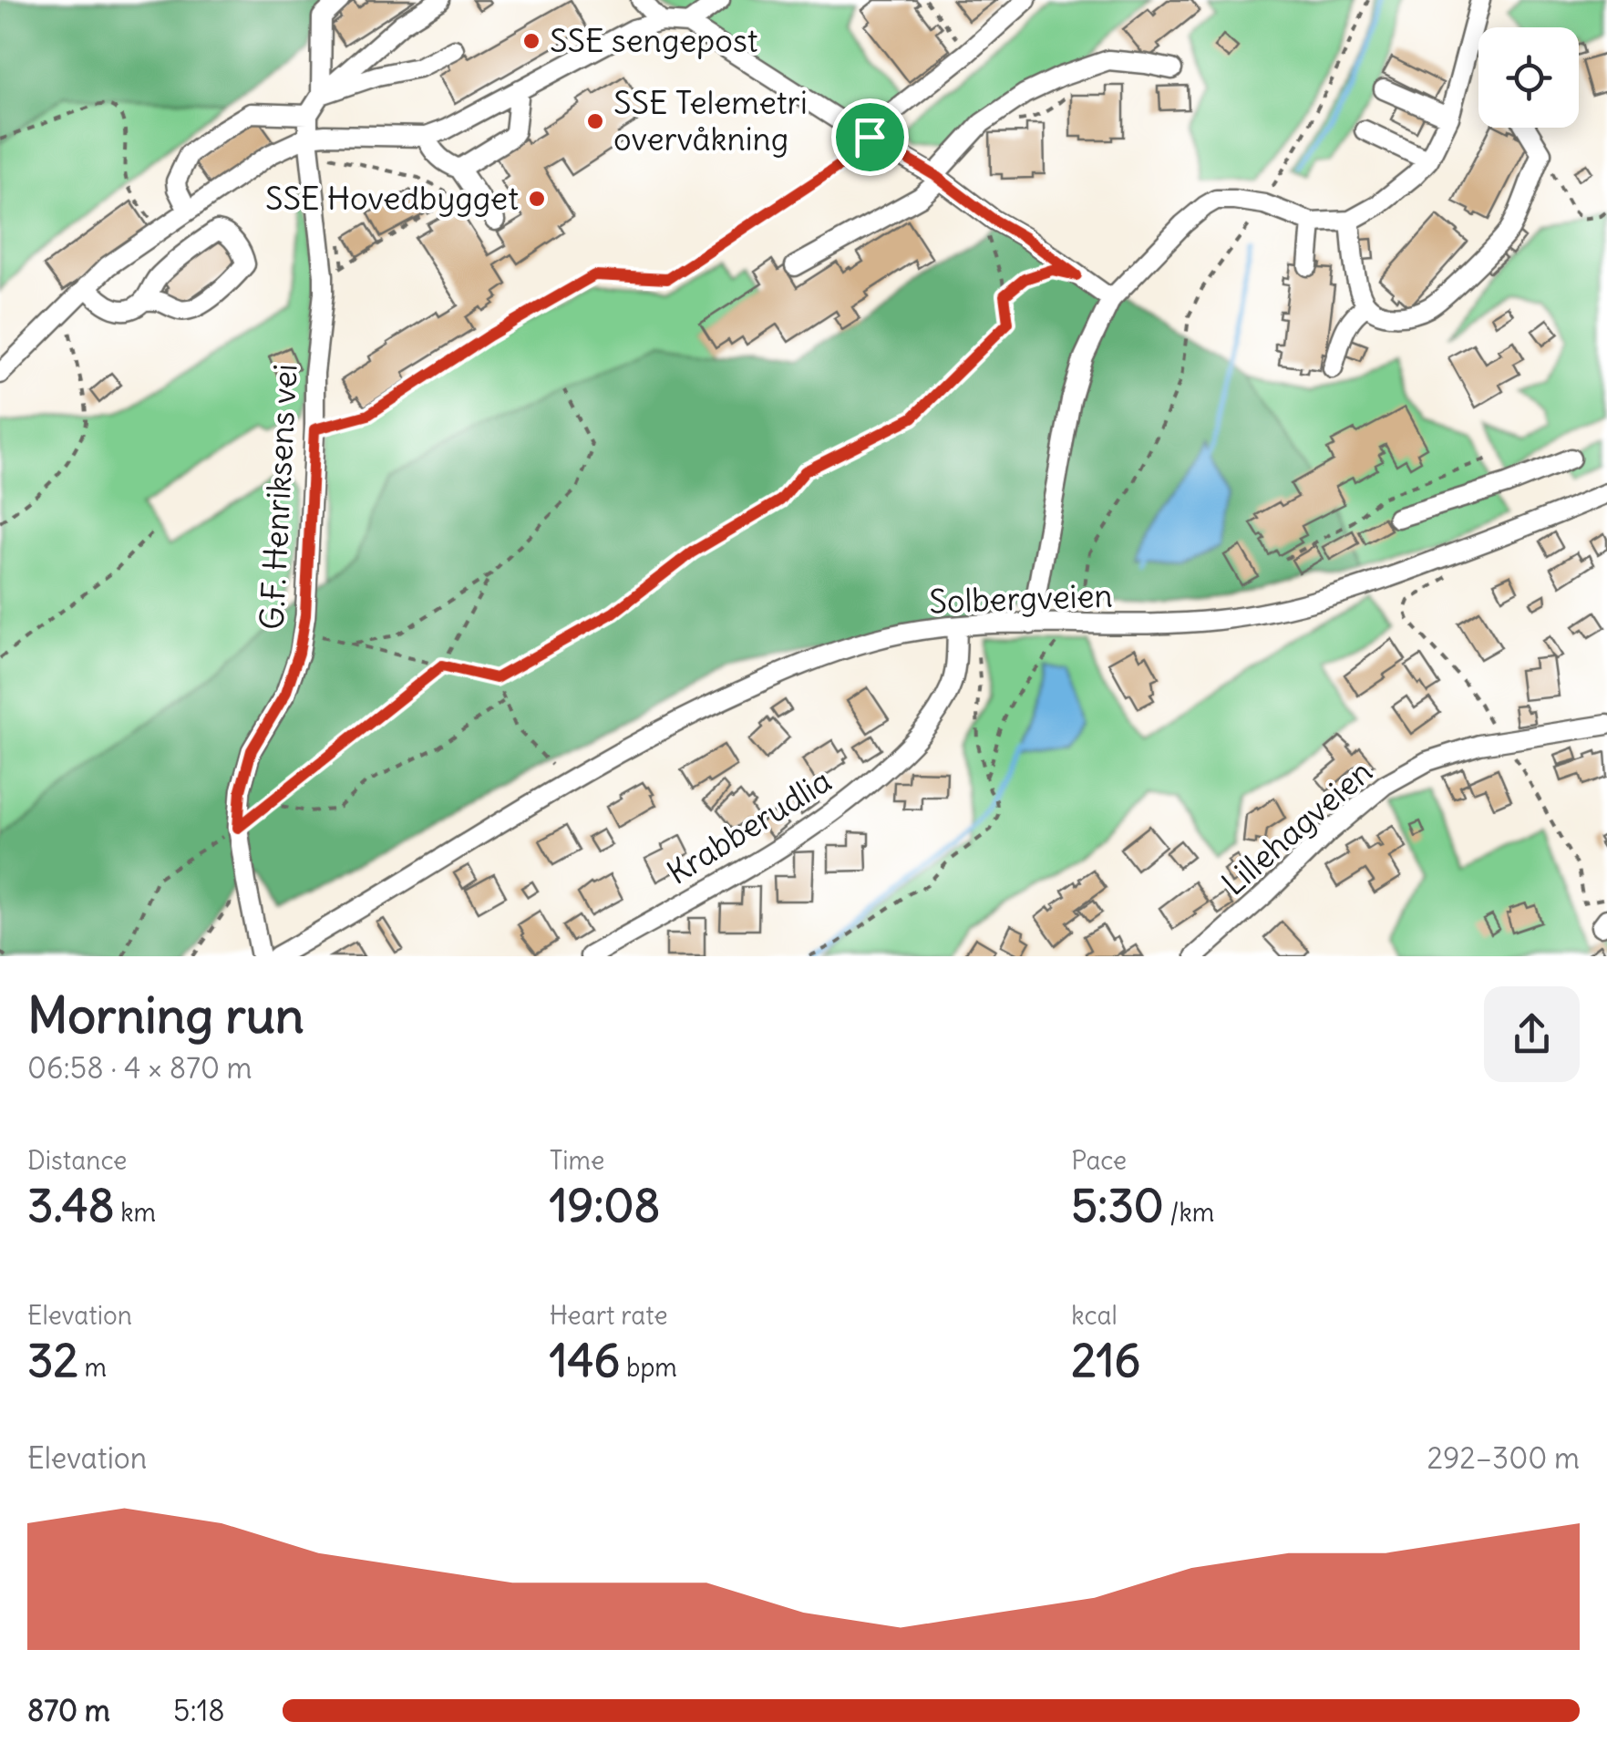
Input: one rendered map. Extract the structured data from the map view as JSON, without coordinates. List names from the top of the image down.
{
  "streets": {
    "street": [
      "G.F. Henriksens vei",
      "Solbergveien",
      "Krabberudlia",
      "Lillehagveien"
    ]
  },
  "crossings": [
    ["Solbergveien", "Krabberudlia"]
  ],
  "places": ["SSE sengepost", "SSE Telemetri overvåkning", "SSE Hovedbygget"],
  "page": {
    "heading": ["Morning run", "06:58 · 4 × 870 m"],
    "stats": [
      ["Distance", "3.48 km"],
      ["Time", "19:08"],
      ["Pace", "5:30 /km"],
      ["Elevation", "32 m"],
      ["Heart rate", "146 bpm"],
      ["kcal", "216"]
    ],
    "chart": ["Elevation", "292–300 m"],
    "list": [
      {
        "name": "870 m",
        "note": "5:18"
      }
    ]
  }
}
